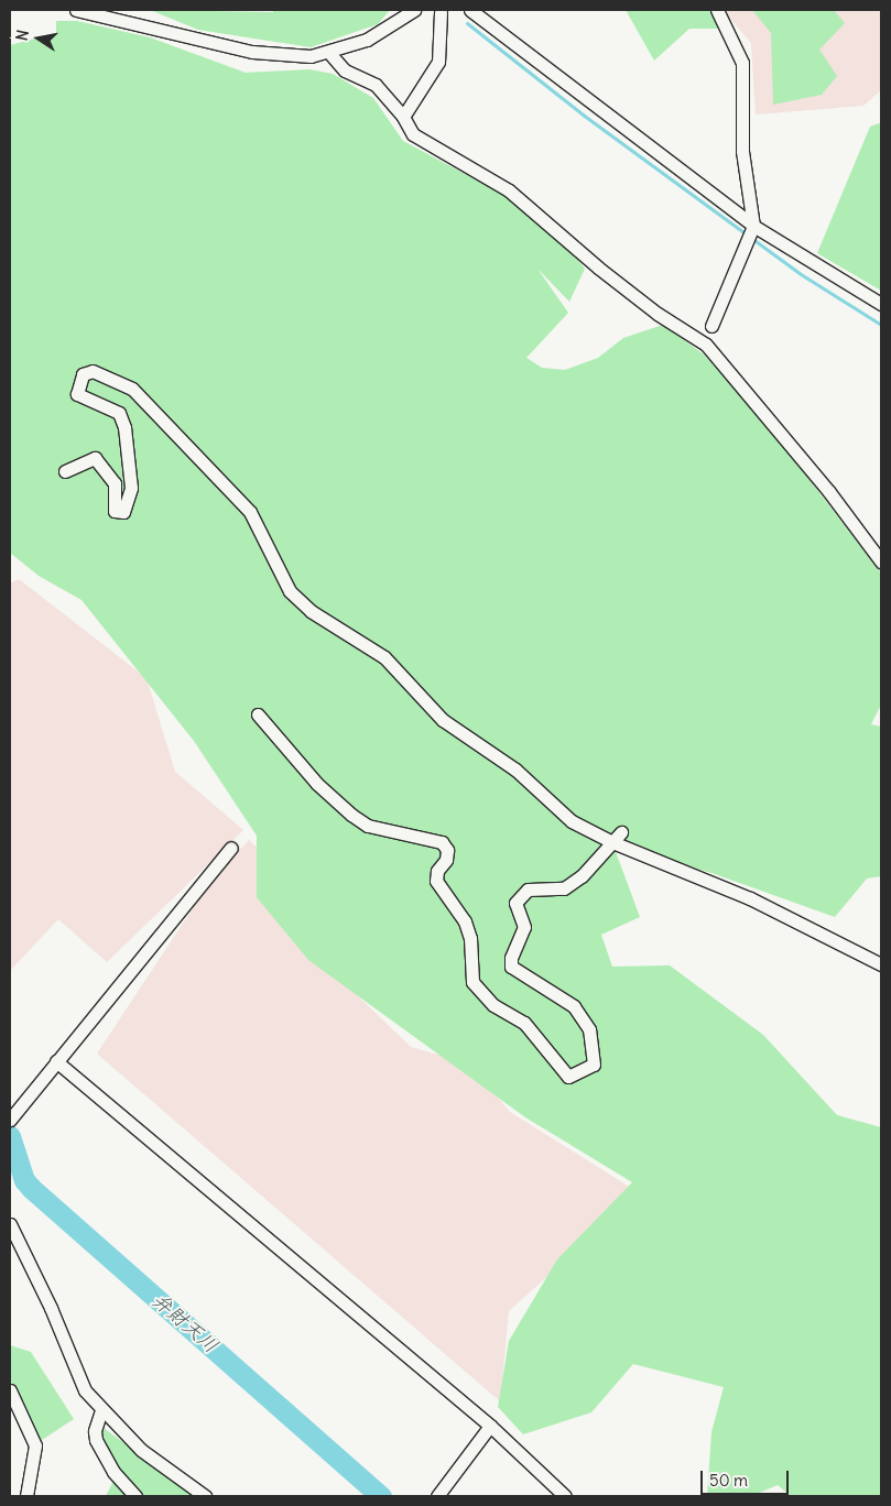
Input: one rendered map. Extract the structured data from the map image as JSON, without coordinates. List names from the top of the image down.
{
  "water": ["弁財天川"],
  "scale_bar": "50 m",
  "north": "left"
}
